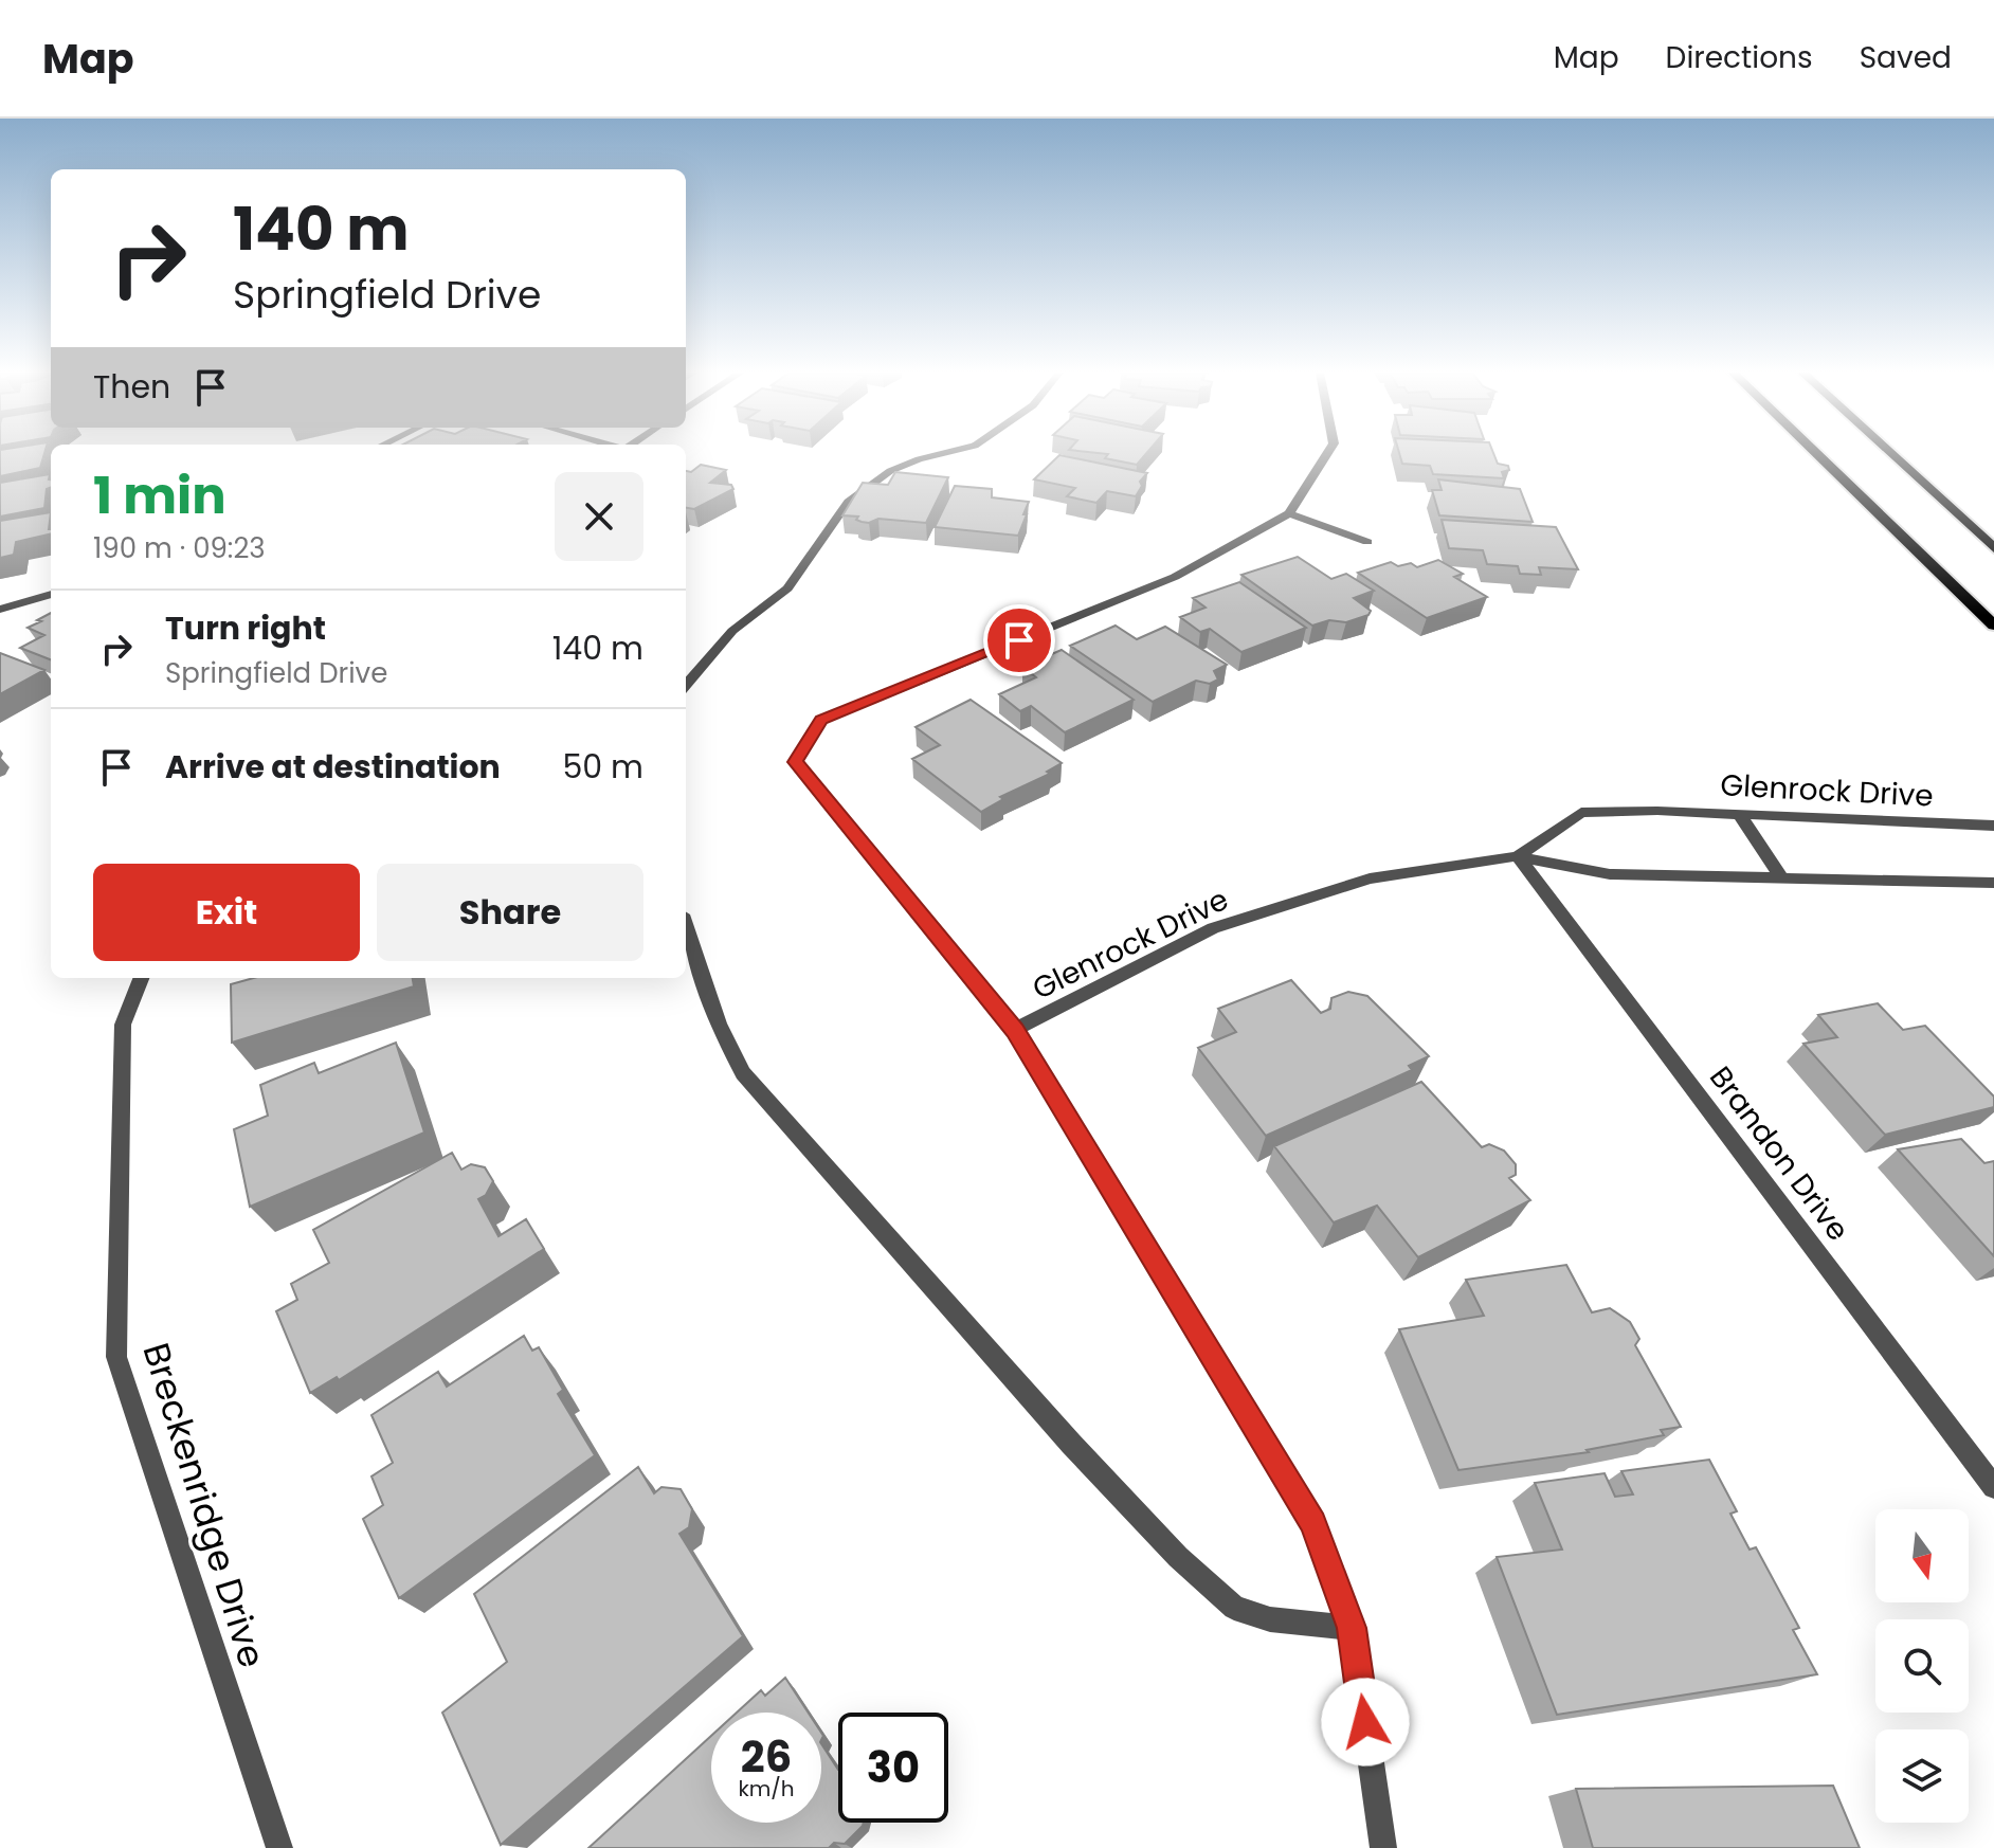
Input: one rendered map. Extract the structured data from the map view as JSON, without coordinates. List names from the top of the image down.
{
  "streets": {
    "street": ["Glenrock Drive", "Brandon Drive", "Breckenridge Drive"]
  },
  "crossings": [
    ["Glenrock Drive", "Brandon Drive"]
  ],
  "north": "bottom",
  "page": {
    "header": "Map",
    "nav": ["Map", "Directions", "Saved"],
    "turn": ["140 m", "Springfield Drive"],
    "then": "Then",
    "heading": ["1 min", "190 m · 09:23"],
    "list": [
      {
        "name": "Turn right",
        "note": "Springfield Drive",
        "value": "140 m"
      },
      {
        "name": "Arrive at destination",
        "value": "50 m"
      }
    ],
    "buttons": ["Exit", "Share"],
    "speed": "26 km/h",
    "limit": "30"
  }
}
